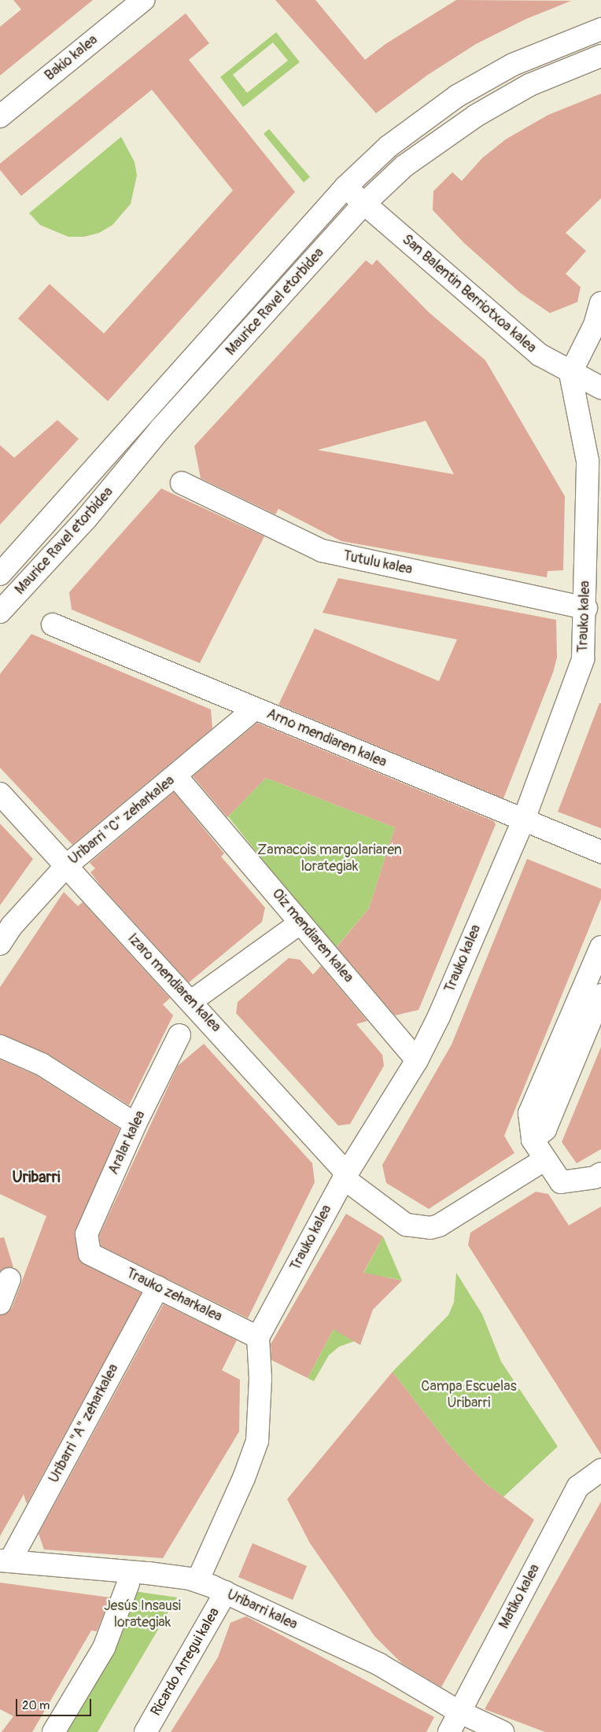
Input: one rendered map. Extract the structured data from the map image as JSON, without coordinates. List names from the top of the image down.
{
  "streets": {
    "street": [
      "Bakio kalea",
      "San Balentin Berriotxoa kalea",
      "Maurice Ravel etorbidea",
      "Tutulu kalea",
      "Trauko kalea",
      "Arno mendiaren kalea",
      "Uribarri \"C\" zeharkalea",
      "Oiz mendiaren kalea",
      "Izaro mendiaren kalea",
      "Aralar kalea",
      "Trauko zeharkalea",
      "Uribarri \"A\" zeharkalea",
      "Matiko kalea",
      "Uribarri kalea",
      "Ricardo Arregui kalea"
    ]
  },
  "crossings": [
    ["San Balentin Berriotxoa kalea", "Maurice Ravel etorbidea"],
    ["San Balentin Berriotxoa kalea", "Trauko kalea"],
    ["Tutulu kalea", "Trauko kalea"],
    ["Trauko kalea", "Arno mendiaren kalea"],
    ["Trauko kalea", "Oiz mendiaren kalea"],
    ["Trauko kalea", "Izaro mendiaren kalea"],
    ["Trauko kalea", "Trauko zeharkalea"],
    ["Arno mendiaren kalea", "Uribarri \"C\" zeharkalea"],
    ["Uribarri \"C\" zeharkalea", "Oiz mendiaren kalea"],
    ["Uribarri \"C\" zeharkalea", "Izaro mendiaren kalea"],
    ["Aralar kalea", "Trauko zeharkalea"],
    ["Trauko zeharkalea", "Uribarri \"A\" zeharkalea"],
    ["Uribarri \"A\" zeharkalea", "Uribarri kalea"],
    ["Matiko kalea", "Uribarri kalea"],
    ["Uribarri kalea", "Ricardo Arregui kalea"]
  ],
  "districts": ["Uribarri"],
  "parks": ["Zamacois margolariaren lorategiak", "Campa Escuelas Uribarri", "Jesús Insausi lorategiak"],
  "scale_bar": "20 m"
}
